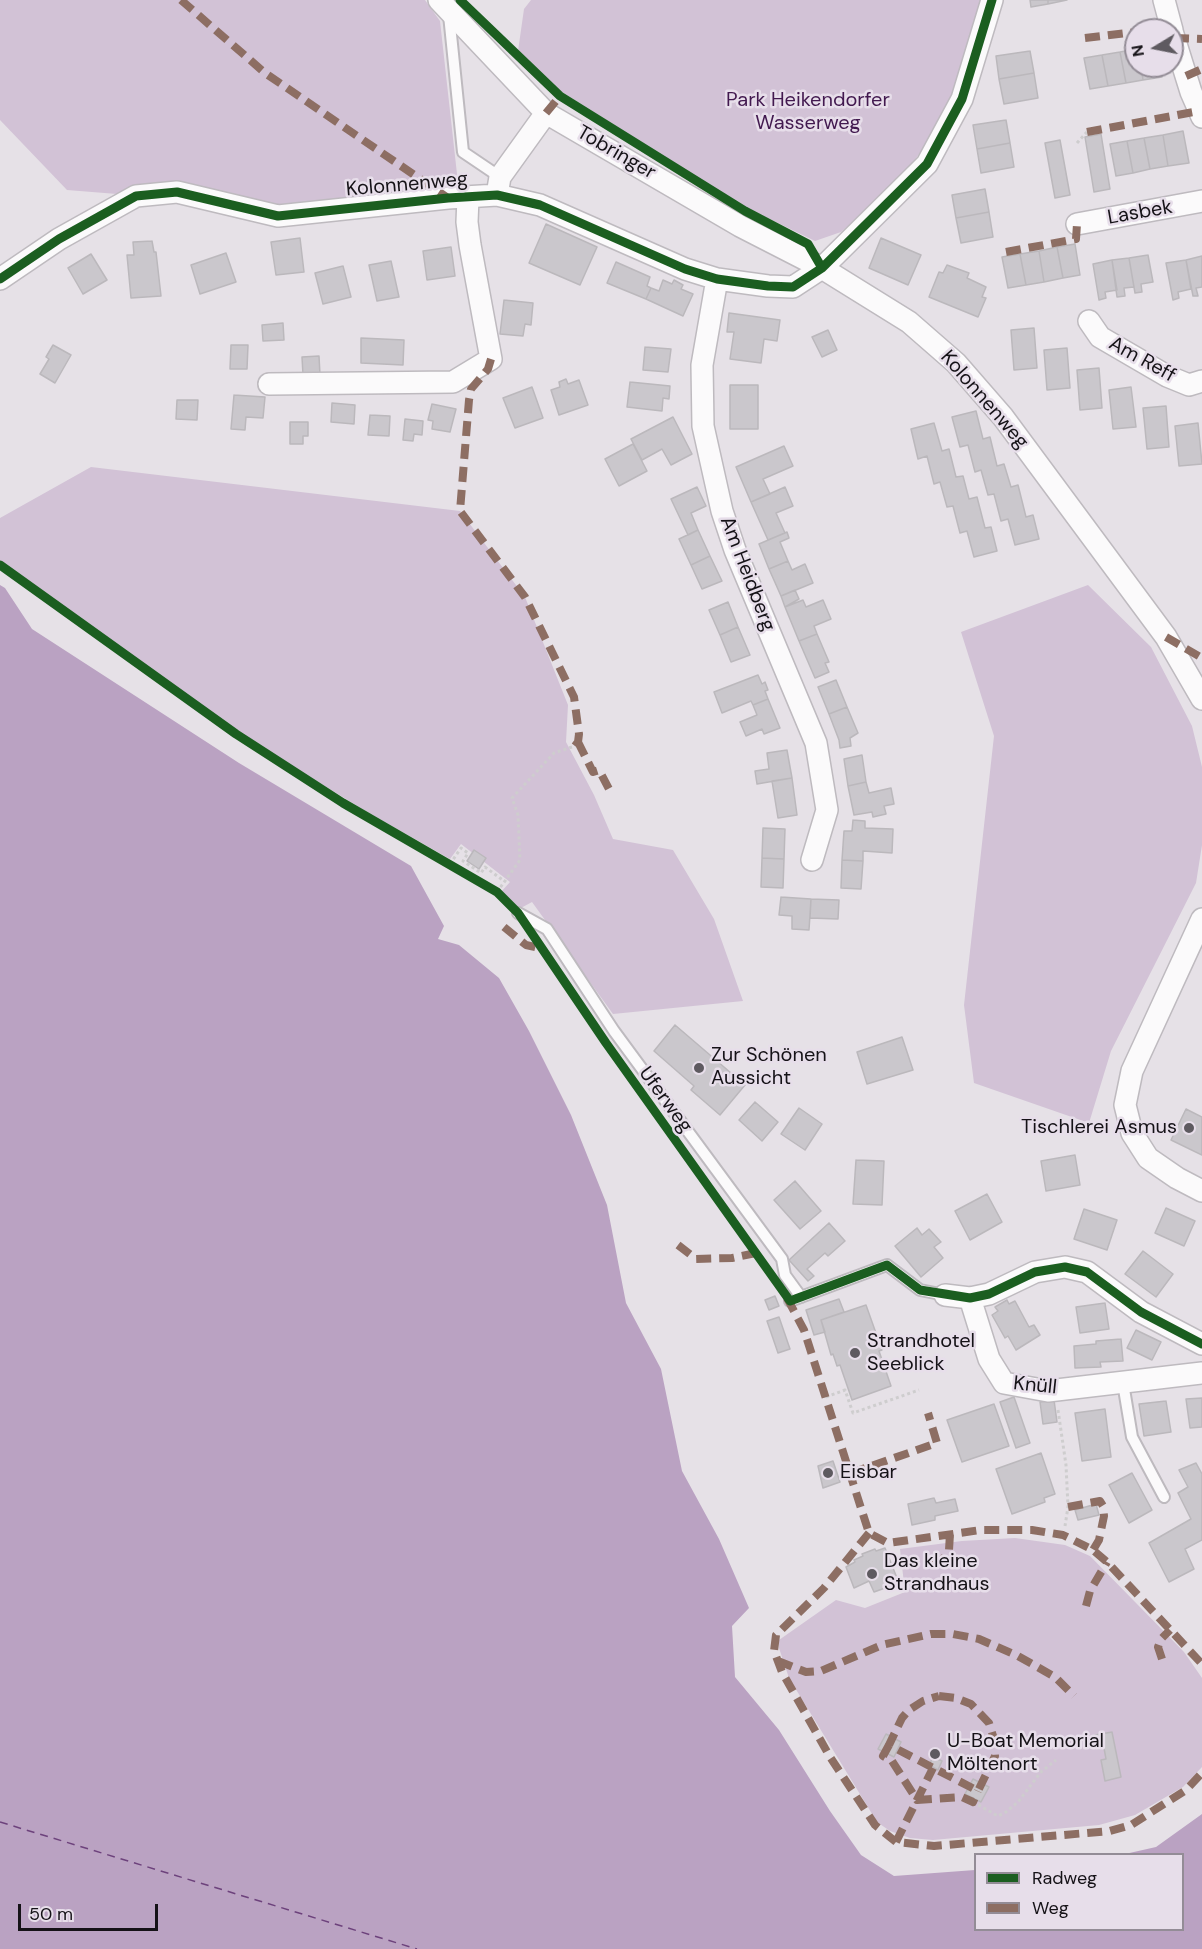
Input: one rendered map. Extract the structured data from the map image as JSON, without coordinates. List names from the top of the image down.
{
  "streets": {
    "street": [
      "Tobringer",
      "Kolonnenweg",
      "Lasbek",
      "Am Reff",
      "Am Heidberg",
      "Knüll"
    ],
    "lane": ["Uferweg"]
  },
  "crossings": [
    ["Tobringer", "Kolonnenweg"],
    ["Kolonnenweg", "Am Heidberg"]
  ],
  "parks": ["Park Heikendorfer Wasserweg"],
  "places": [
    "Zur Schönen Aussicht",
    "Tischlerei Asmus",
    "Strandhotel Seeblick",
    "Eisbar",
    "Das kleine Strandhaus",
    "U-Boat Memorial Möltenort"
  ],
  "legend": ["Radweg", "Weg"],
  "scale_bar": "50 m",
  "north": "left"
}
